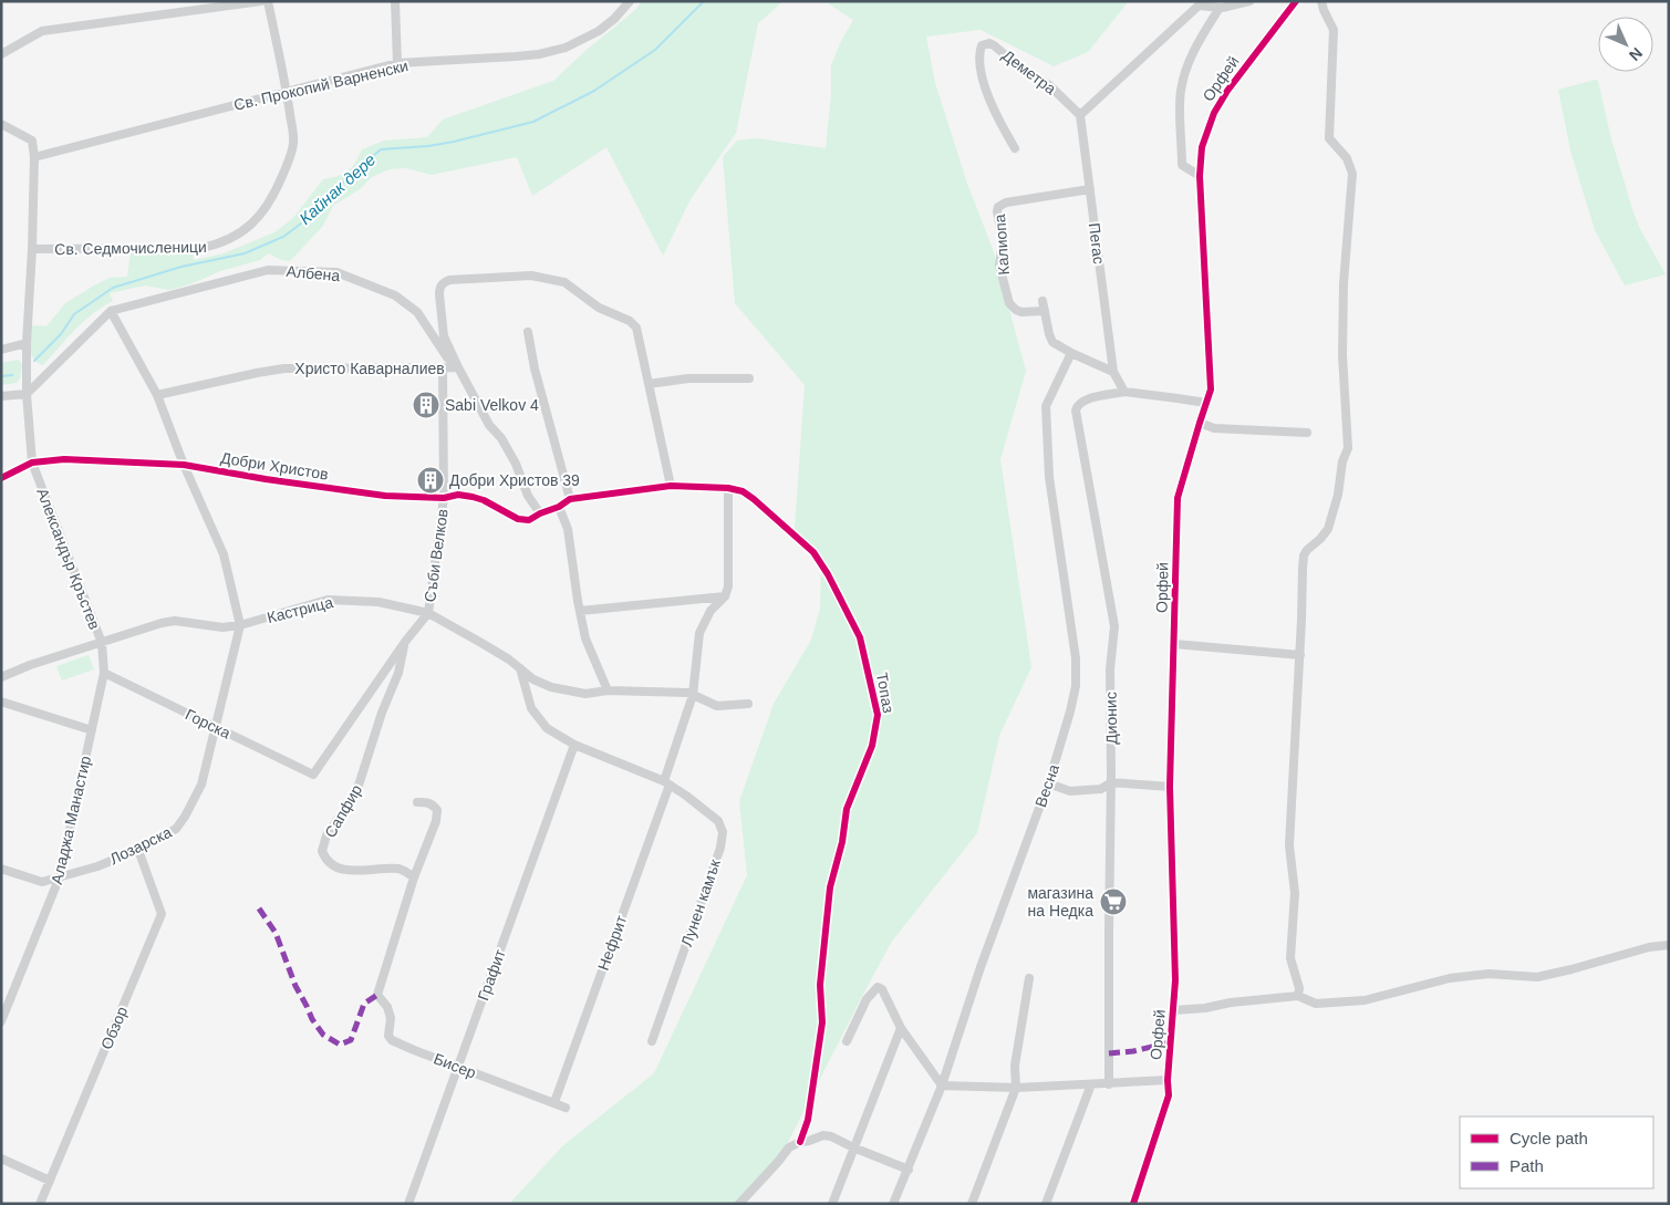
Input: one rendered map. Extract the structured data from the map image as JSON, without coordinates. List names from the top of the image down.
{
  "streets": {
    "street": [
      "Деметра",
      "Орфей",
      "Св. Прокопий Варненски",
      "Пегас",
      "Калиопа",
      "Св. Седмочисленици",
      "Албена",
      "Христо Каварналиев",
      "Добри Христов",
      "Съби Велков",
      "Александър Кръстев",
      "Кастрица",
      "Топаз",
      "Дионис",
      "Горска",
      "Весна",
      "Сапфир",
      "Аладжа Манастир",
      "Лозарска",
      "Лунен камък",
      "Нефрит",
      "Графит",
      "Обзор",
      "Бисер"
    ]
  },
  "crossings": [
    ["Деметра", "Пегас"],
    ["Св. Прокопий Варненски", "Св. Седмочисленици"],
    ["Св. Прокопий Варненски", "Александър Кръстев"],
    ["Пегас", "Калиопа"],
    ["Св. Седмочисленици", "Александър Кръстев"],
    ["Албена", "Христо Каварналиев"],
    ["Албена", "Добри Христов"],
    ["Албена", "Топаз"],
    ["Христо Каварналиев", "Съби Велков"],
    ["Христо Каварналиев", "Топаз"],
    ["Добри Христов", "Съби Велков"],
    ["Добри Христов", "Александър Кръстев"],
    ["Добри Христов", "Топаз"],
    ["Съби Велков", "Кастрица"],
    ["Съби Велков", "Горска"],
    ["Съби Велков", "Сапфир"],
    ["Александър Кръстев", "Кастрица"],
    ["Александър Кръстев", "Аладжа Манастир"],
    ["Кастрица", "Аладжа Манастир"],
    ["Кастрица", "Лозарска"],
    ["Кастрица", "Лунен камък"],
    ["Кастрица", "Нефрит"],
    ["Горска", "Аладжа Манастир"],
    ["Горска", "Лозарска"],
    ["Сапфир", "Бисер"],
    ["Аладжа Манастир", "Лозарска"],
    ["Лозарска", "Обзор"],
    ["Лунен камък", "Нефрит"],
    ["Лунен камък", "Графит"],
    ["Нефрит", "Бисер"],
    ["Графит", "Бисер"]
  ],
  "water": ["Кайнак дере"],
  "places": {
    "building": ["Sabi Velkov 4", "Добри Христов 39"],
    "supermarket": ["магазина на Недка"]
  },
  "legend": ["Cycle path", "Path"],
  "north": "bottom right"
}
